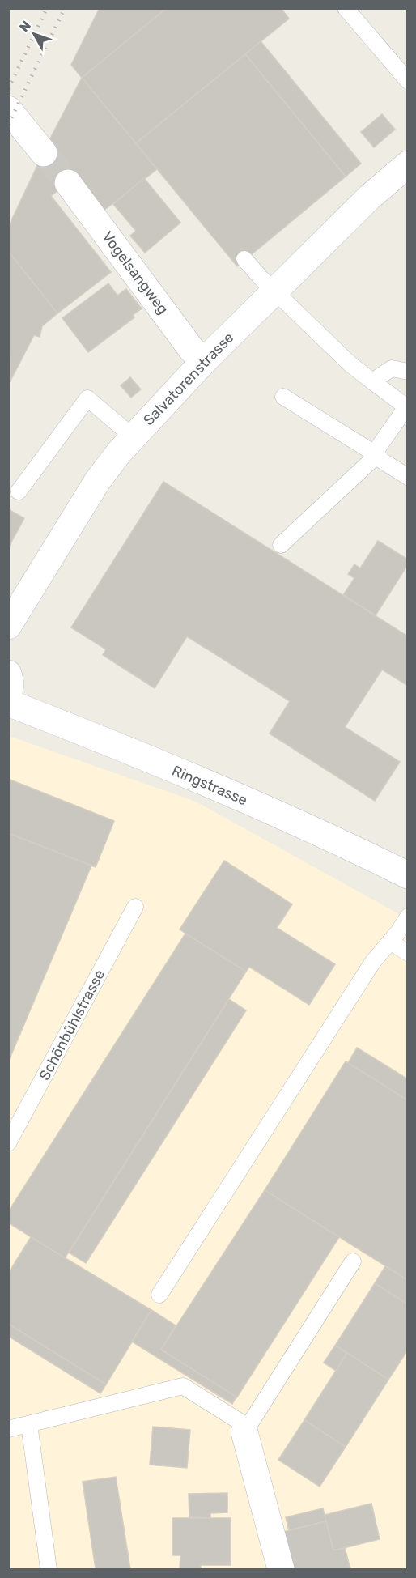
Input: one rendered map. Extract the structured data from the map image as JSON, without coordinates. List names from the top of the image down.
{
  "streets": {
    "street": ["Vogelsangweg", "Salvatorenstrasse", "Ringstrasse"],
    "lane": ["Schönbühlstrasse"]
  },
  "crossings": [
    ["Vogelsangweg", "Salvatorenstrasse"]
  ],
  "north": "top left"
}
